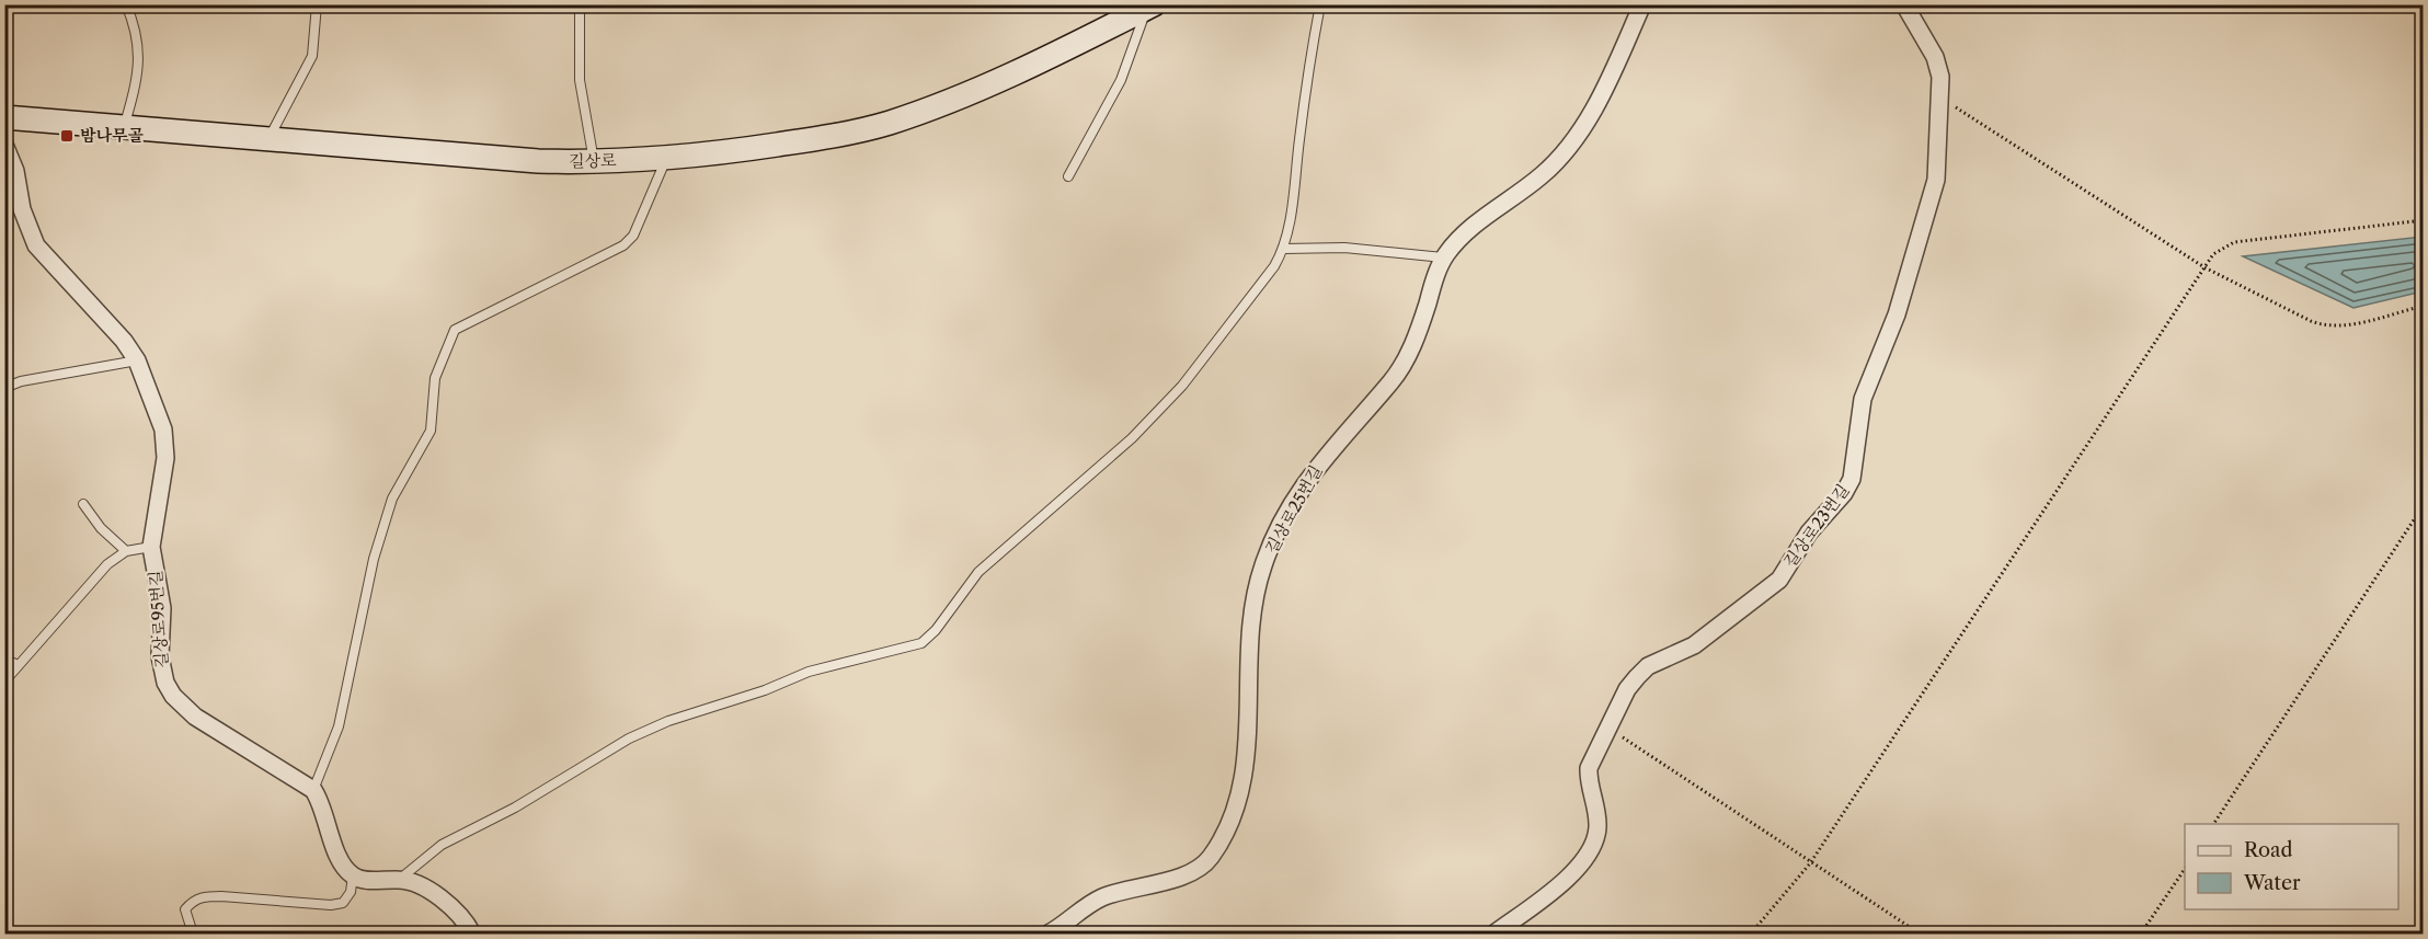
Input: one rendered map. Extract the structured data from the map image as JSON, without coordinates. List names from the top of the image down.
{
  "streets": {
    "street": [
      "길상로",
      "길상로25번길",
      "길상로23번길",
      "길상로95번길"
    ]
  },
  "places": {
    "transit": ["밤나무골"]
  },
  "legend": ["Road", "Water"]
}
